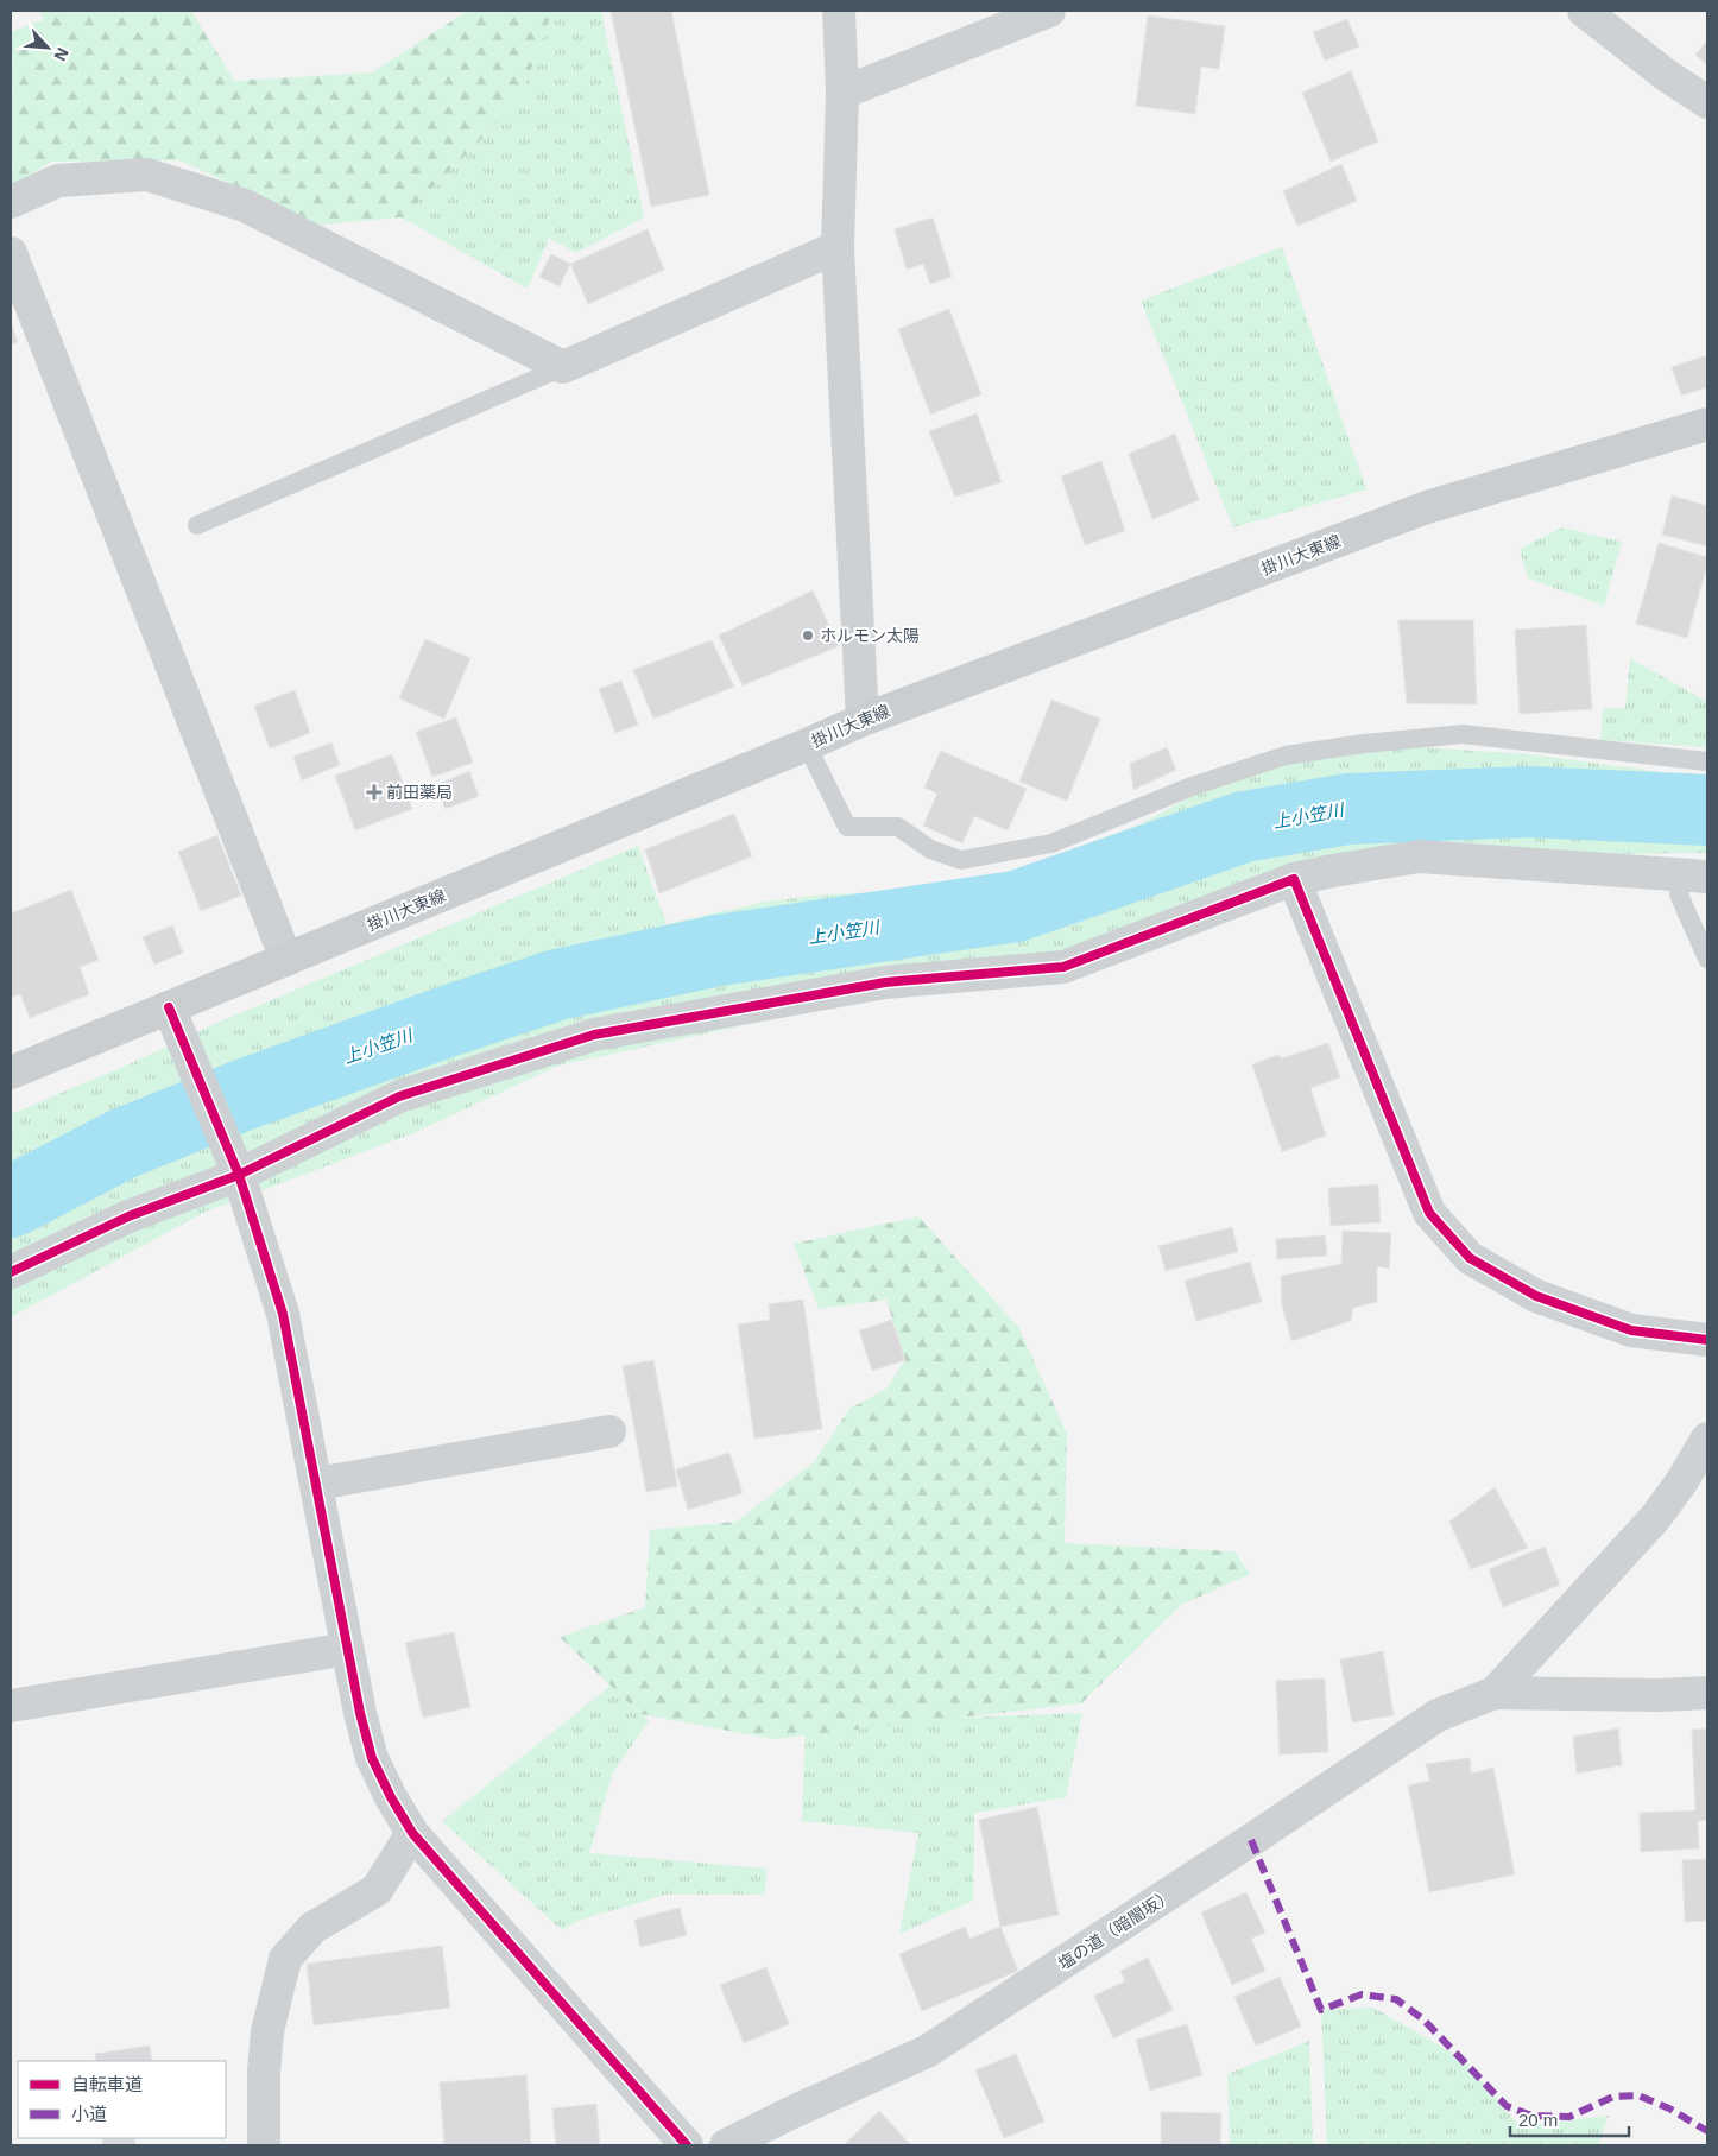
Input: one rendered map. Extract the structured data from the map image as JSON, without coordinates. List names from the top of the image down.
{
  "streets": {
    "main road": ["掛川大東線"],
    "street": ["塩の道（暗闇坂）"]
  },
  "water": ["上小笠川"],
  "places": {
    "other": ["ホルモン太陽"],
    "health": ["前田薬局"]
  },
  "legend": ["自転車道", "小道"],
  "scale_bar": "20 m",
  "north": "bottom right"
}
